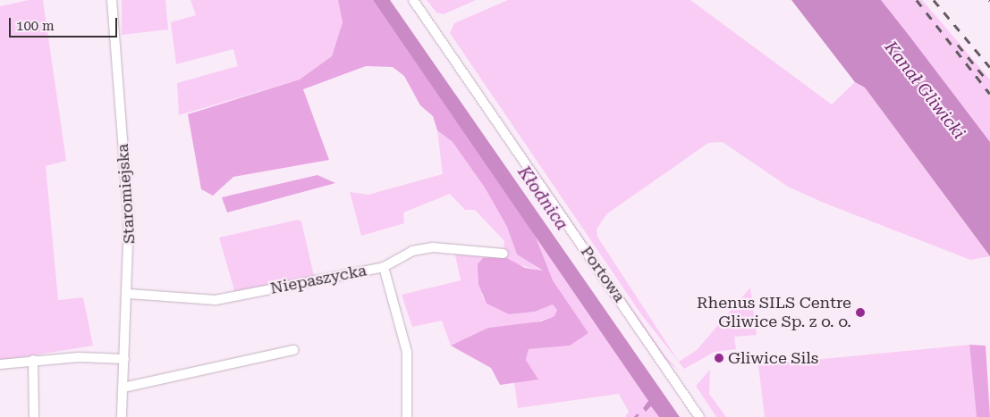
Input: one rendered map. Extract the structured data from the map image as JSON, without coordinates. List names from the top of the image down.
{
  "streets": {
    "street": ["Staromiejska", "Portowa", "Niepaszycka"]
  },
  "crossings": [
    ["Staromiejska", "Niepaszycka"]
  ],
  "water": ["Kanał Gliwicki", "Kłodnica"],
  "places": ["Rhenus SILS Centre Gliwice Sp. z o. o.", "Gliwice Sils"],
  "scale_bar": "100 m"
}
